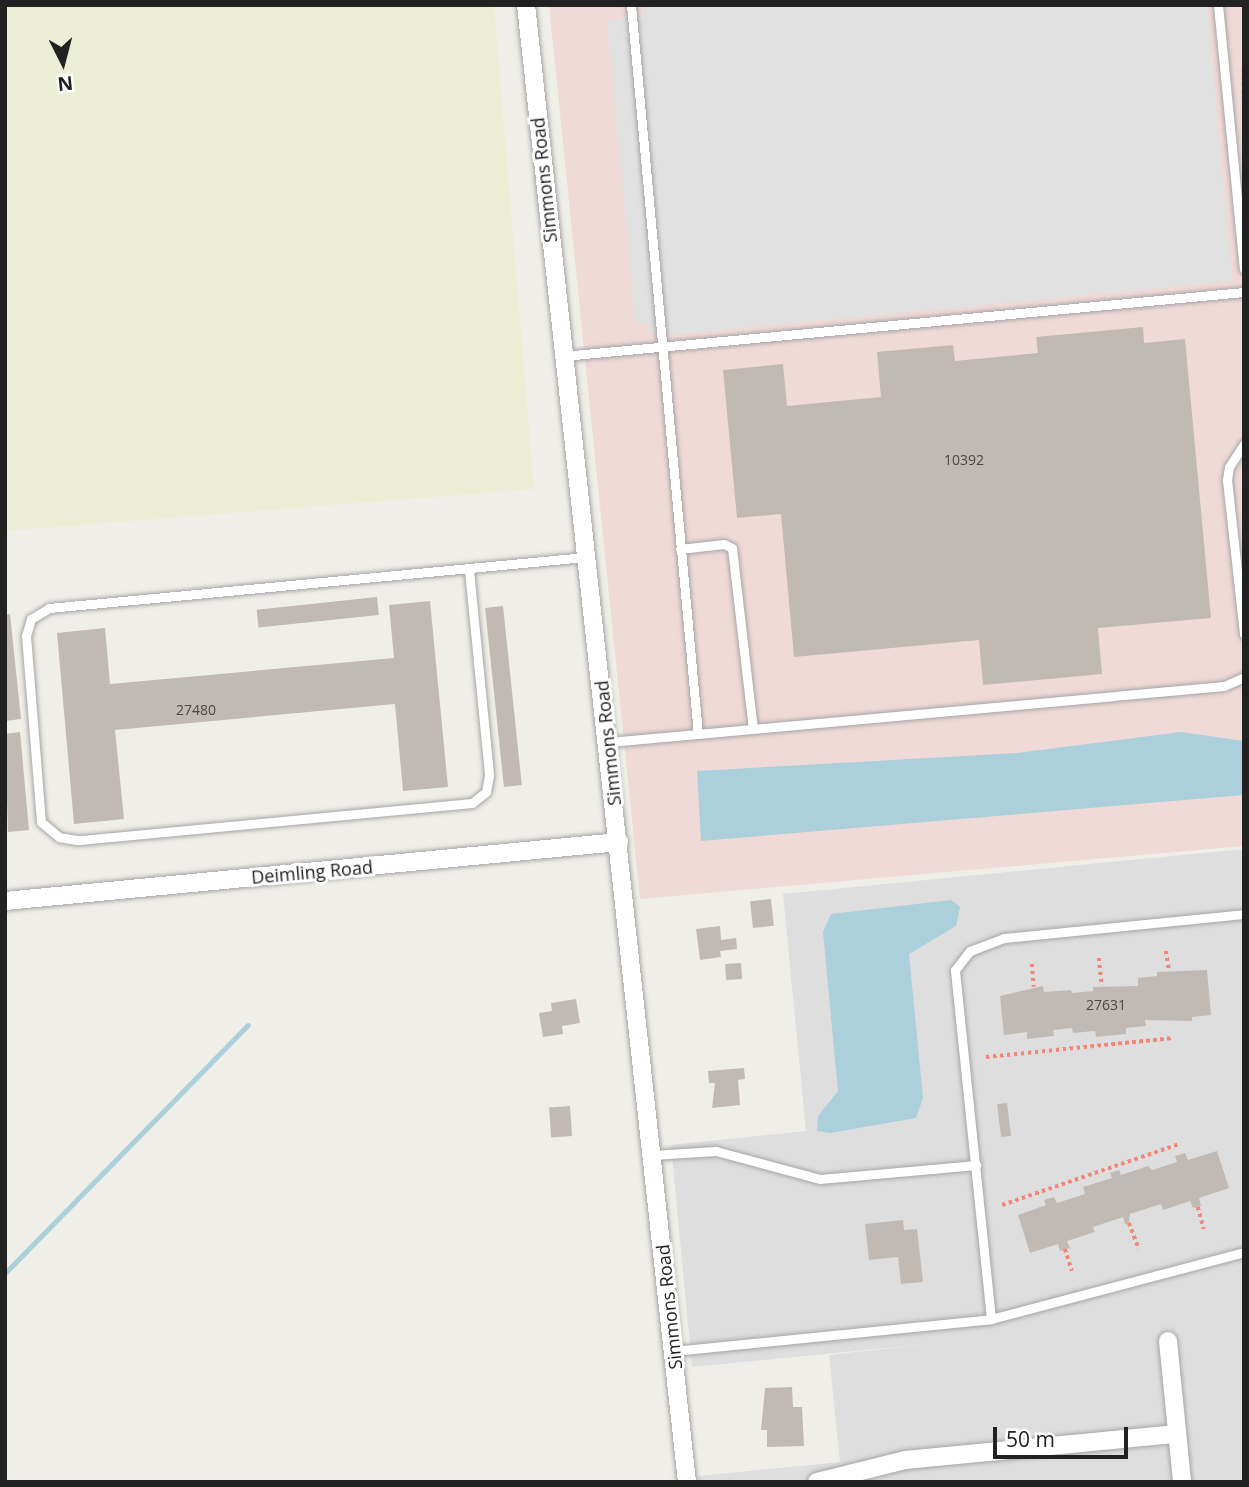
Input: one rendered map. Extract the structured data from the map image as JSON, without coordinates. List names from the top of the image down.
{
  "streets": {
    "street": ["Simmons Road", "Deimling Road"]
  },
  "crossings": [
    ["Simmons Road", "Deimling Road"]
  ],
  "house_numbers": ["10392", "27480", "27631"],
  "scale_bar": "50 m",
  "north": "bottom"
}
